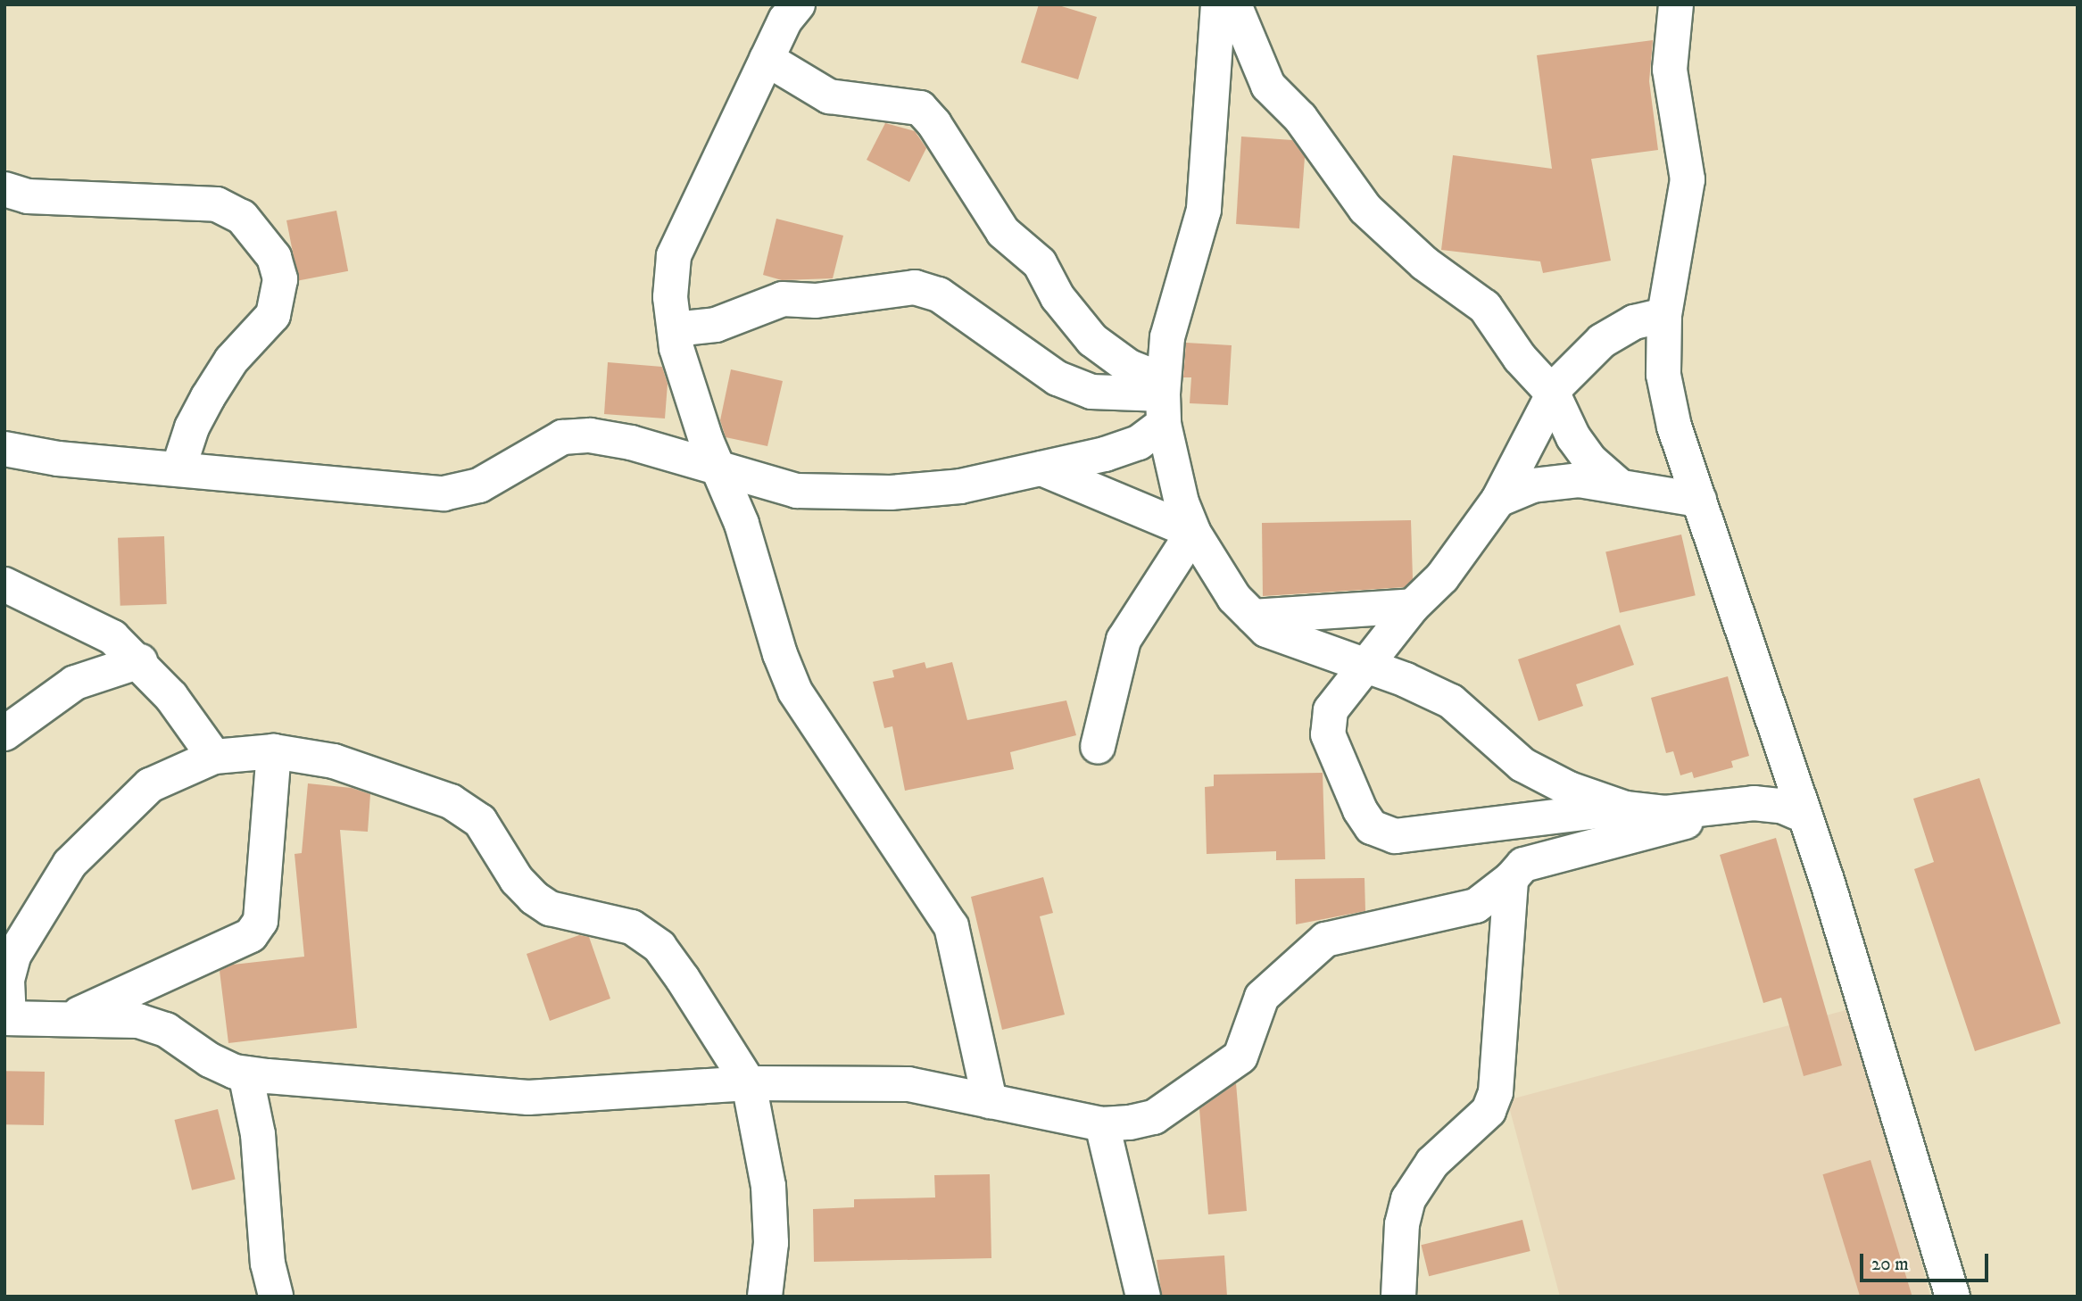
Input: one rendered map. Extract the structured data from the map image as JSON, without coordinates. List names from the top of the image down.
{
  "scale_bar": "20 m"
}
